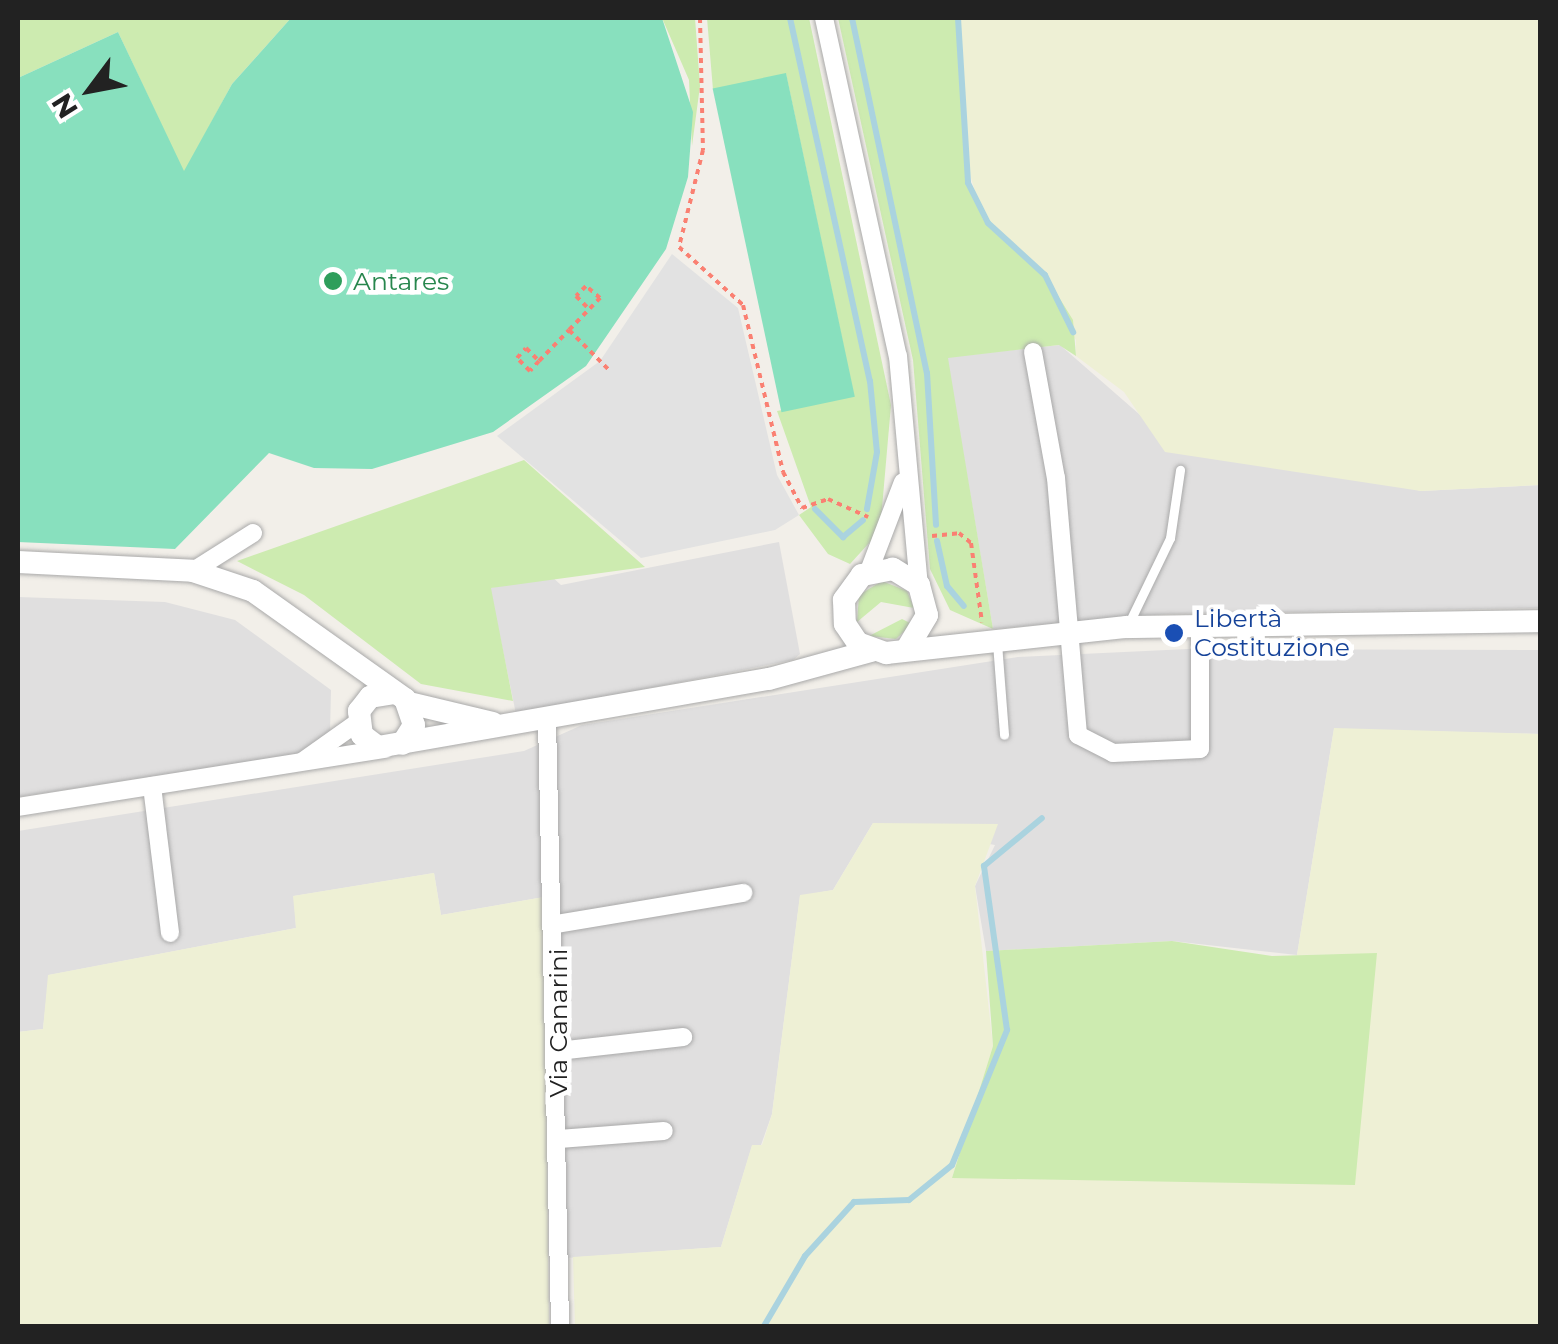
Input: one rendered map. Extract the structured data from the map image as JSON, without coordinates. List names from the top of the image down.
{
  "streets": {
    "street": ["Via Canarini"]
  },
  "places": ["Antares", "Libertà Costituzione"],
  "north": "bottom left"
}
